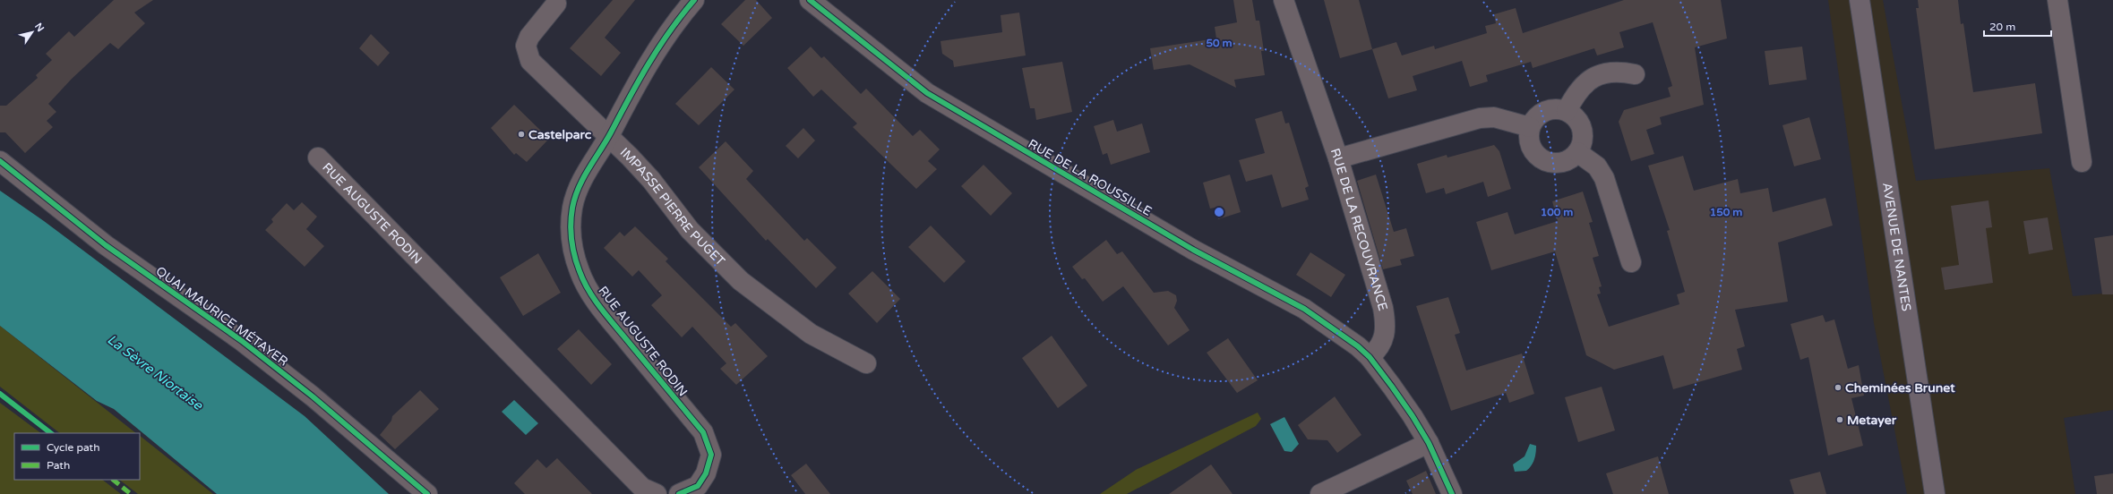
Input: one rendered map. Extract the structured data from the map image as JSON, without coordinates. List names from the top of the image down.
{
  "streets": {
    "main road": ["AVENUE DE NANTES"],
    "street": [
      "RUE DE LA ROUSSILLE",
      "IMPASSE PIERRE PUGET",
      "RUE AUGUSTE RODIN",
      "RUE DE LA RECOUVRANCE",
      "QUAI MAURICE MÉTAYER"
    ]
  },
  "crossings": [
    ["RUE DE LA ROUSSILLE", "RUE DE LA RECOUVRANCE"],
    ["IMPASSE PIERRE PUGET", "RUE AUGUSTE RODIN"]
  ],
  "water": ["La Sèvre Niortaise"],
  "places": ["Castelparc", "Cheminées Brunet", "Metayer"],
  "legend": ["Cycle path", "Path"],
  "scale_bar": "20 m",
  "north": "top right",
  "rings": ["50 m", "100 m", "150 m"]
}
